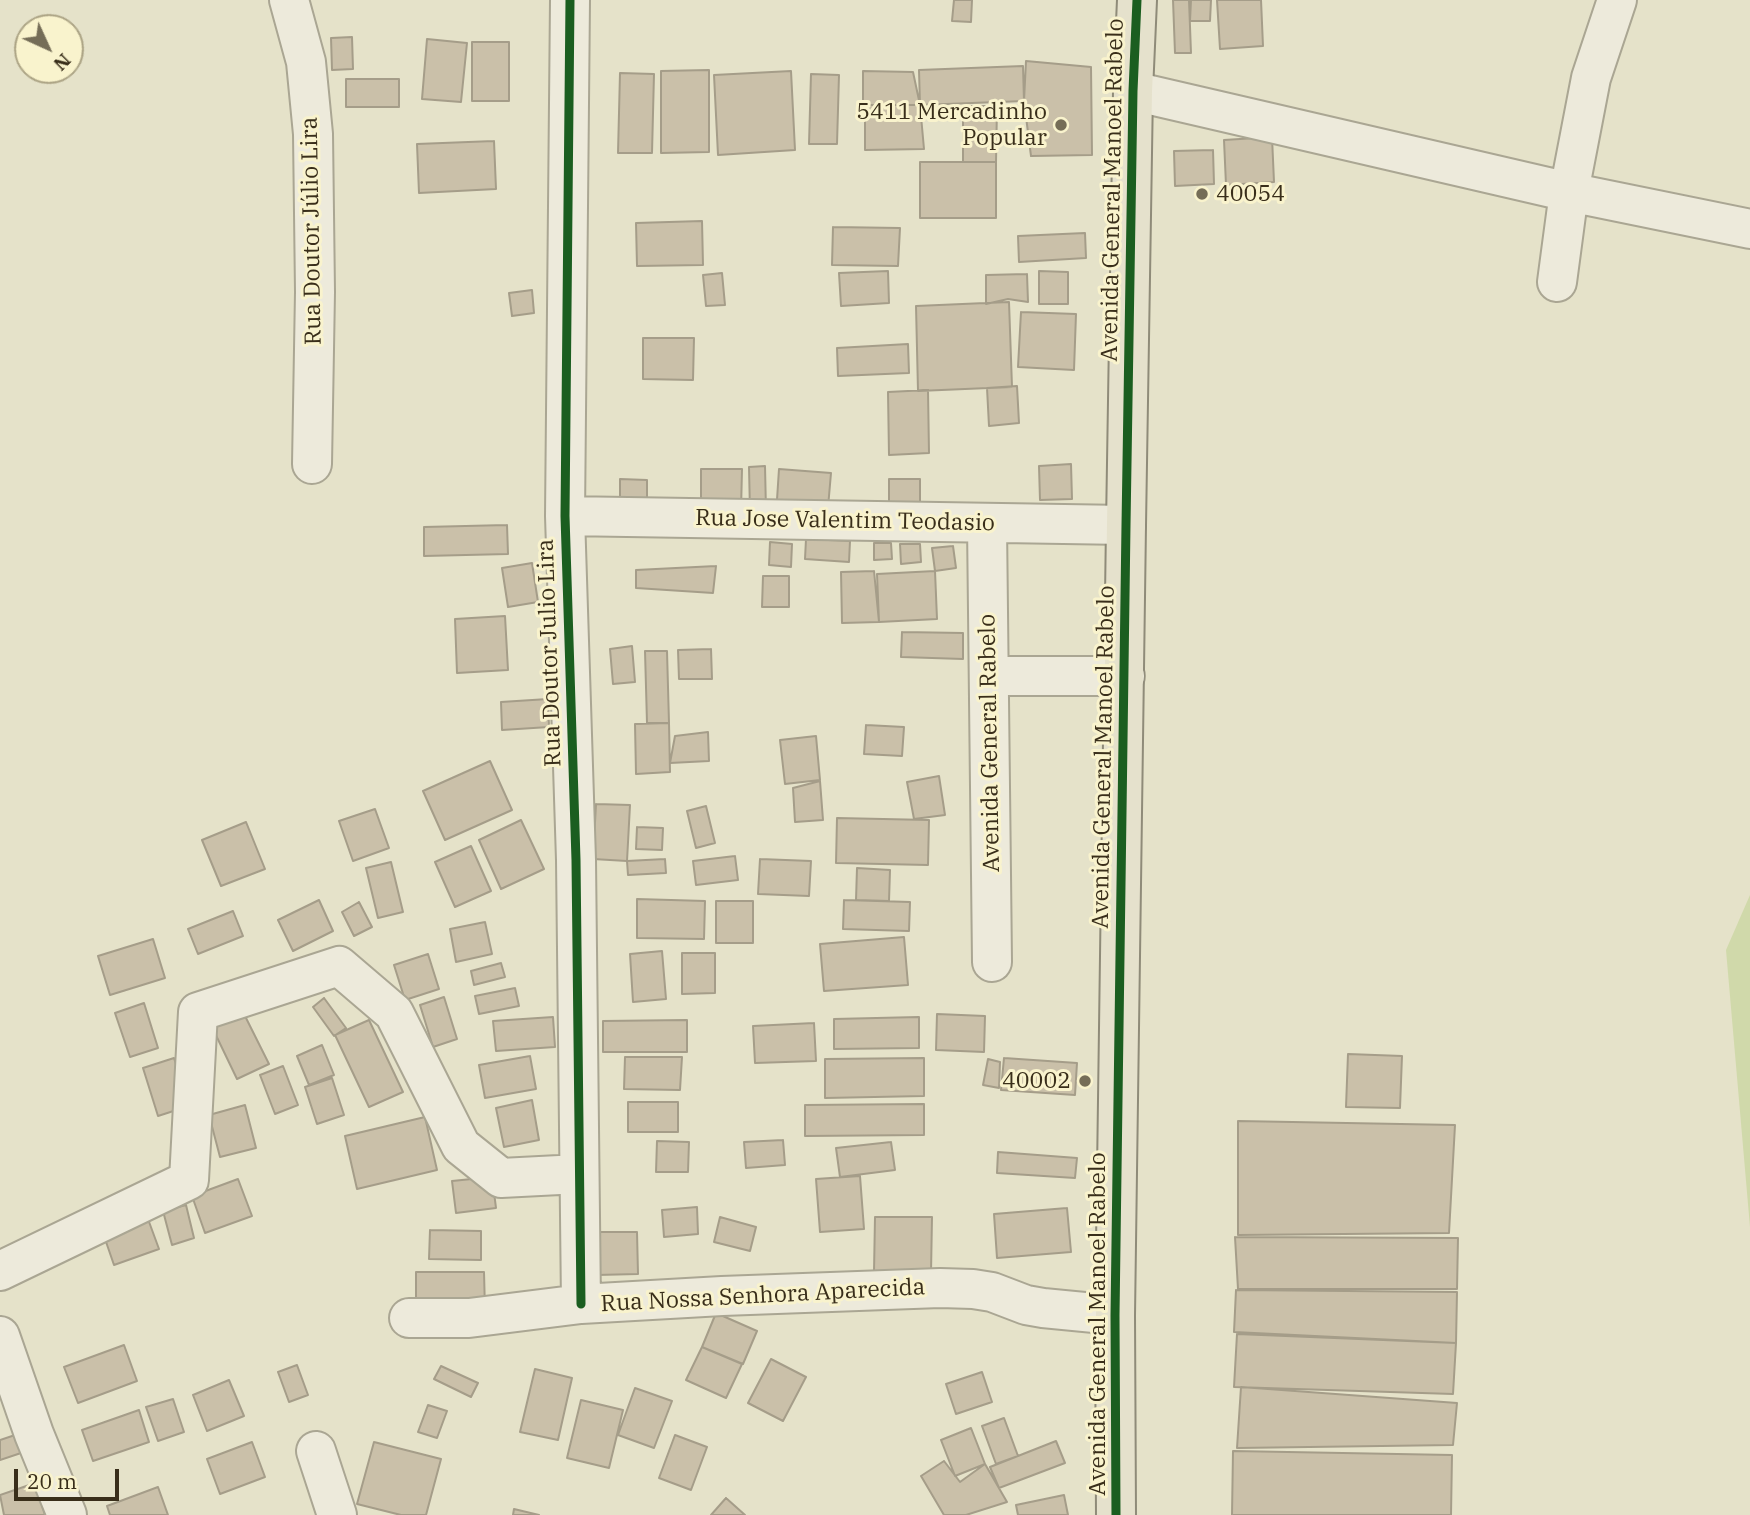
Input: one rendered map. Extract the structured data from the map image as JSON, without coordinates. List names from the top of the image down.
{
  "streets": {
    "main road": ["Avenida General Manoel Rabelo"],
    "street": [
      "Rua Doutor Júlio Lira",
      "Rua Jose Valentim Teodasio",
      "Rua Doutor Julio Lira",
      "Avenida General Rabelo",
      "Rua Nossa Senhora Aparecida"
    ]
  },
  "crossings": [
    ["Avenida General Manoel Rabelo", "Rua Jose Valentim Teodasio"],
    ["Avenida General Manoel Rabelo", "Rua Nossa Senhora Aparecida"],
    ["Rua Jose Valentim Teodasio", "Rua Doutor Julio Lira"],
    ["Rua Jose Valentim Teodasio", "Avenida General Rabelo"],
    ["Rua Doutor Julio Lira", "Rua Nossa Senhora Aparecida"]
  ],
  "places": ["5411 Mercadinho Popular", "40054", "40002"],
  "scale_bar": "20 m",
  "north": "bottom right"
}
